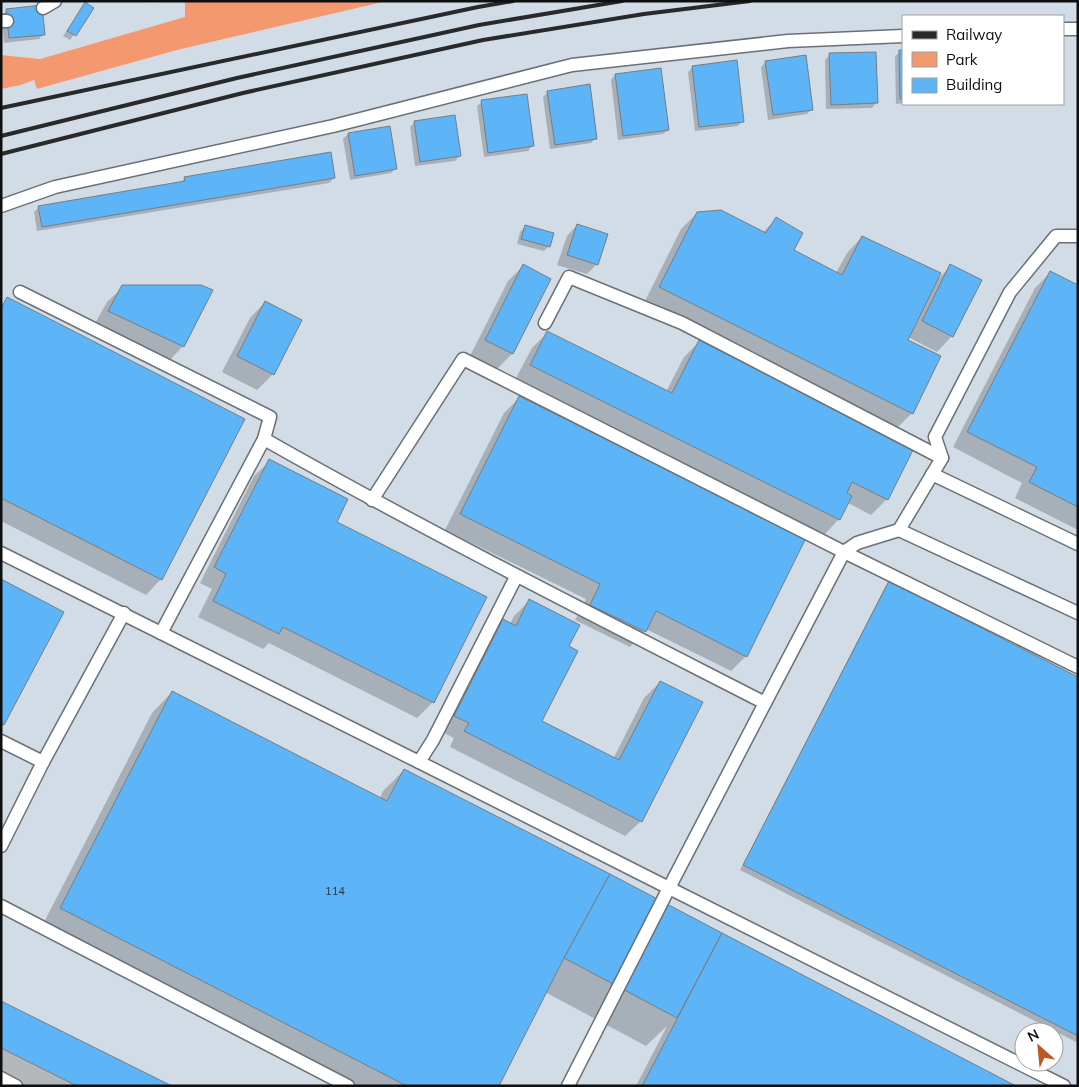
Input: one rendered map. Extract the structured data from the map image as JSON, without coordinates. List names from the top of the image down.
{
  "house_numbers": ["114"],
  "legend": ["Railway", "Park", "Building"],
  "north": "top left"
}
